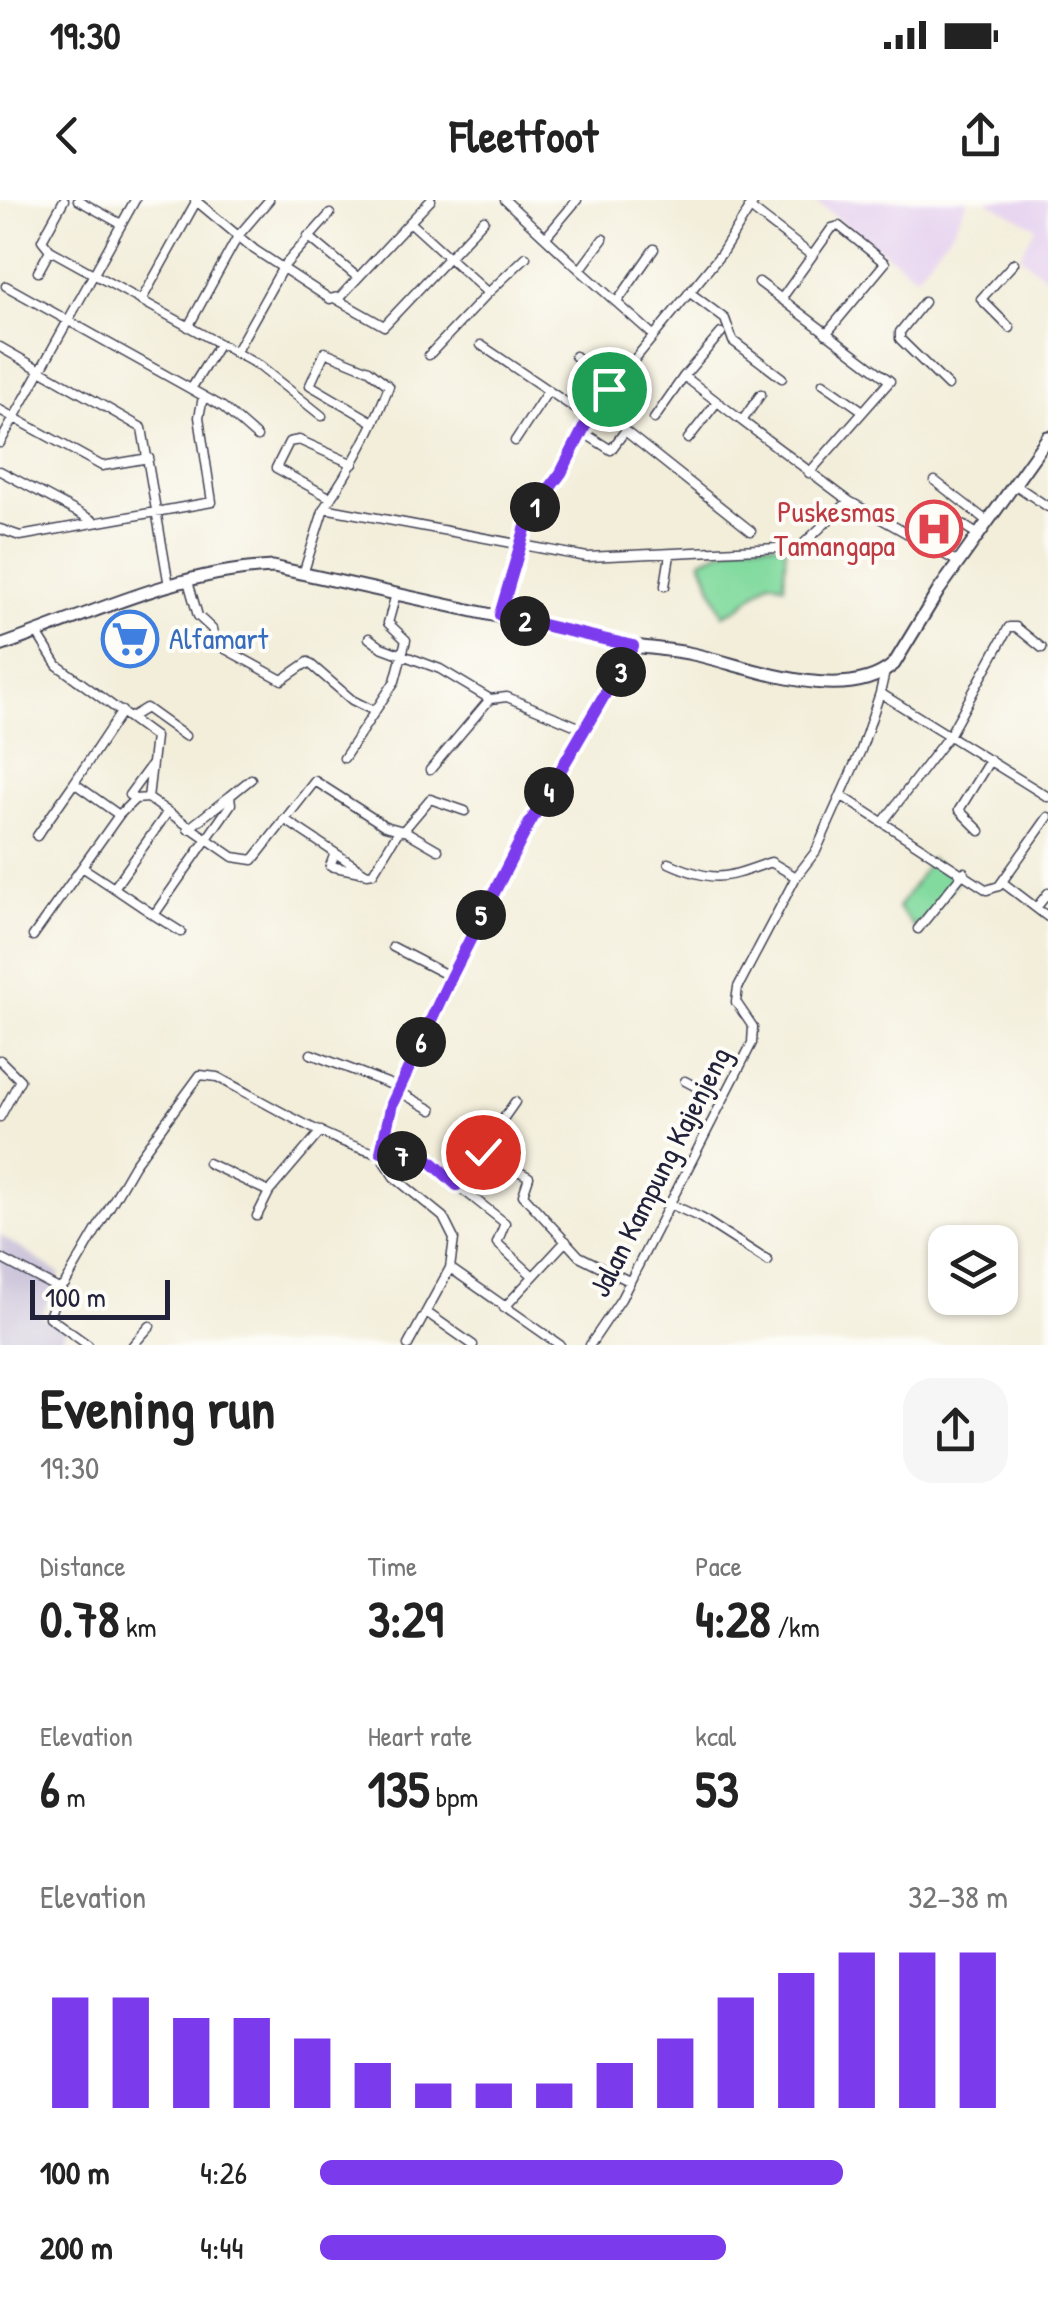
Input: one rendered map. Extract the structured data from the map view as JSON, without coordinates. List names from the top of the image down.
{
  "streets": {
    "street": ["Jalan Kampung Kajenjeng"]
  },
  "places": {
    "hospital": ["Puskesmas Tamangapa"],
    "supermarket": ["Alfamart"]
  },
  "scale_bar": "100 m",
  "page": {
    "status": "19:30",
    "header": "Fleetfoot",
    "pins": [
      "1",
      "2",
      "3",
      "4",
      "5",
      "6",
      "7"
    ],
    "scale": "100 m",
    "heading": ["Evening run", "19:30"],
    "stats": [
      ["Distance", "0.78 km"],
      ["Time", "3:29"],
      ["Pace", "4:28 /km"],
      ["Elevation", "6 m"],
      ["Heart rate", "135 bpm"],
      ["kcal", "53"]
    ],
    "chart": ["Elevation", "32–38 m"],
    "list": [
      {
        "name": "100 m",
        "note": "4:26"
      },
      {
        "name": "200 m",
        "note": "4:44"
      }
    ]
  }
}
